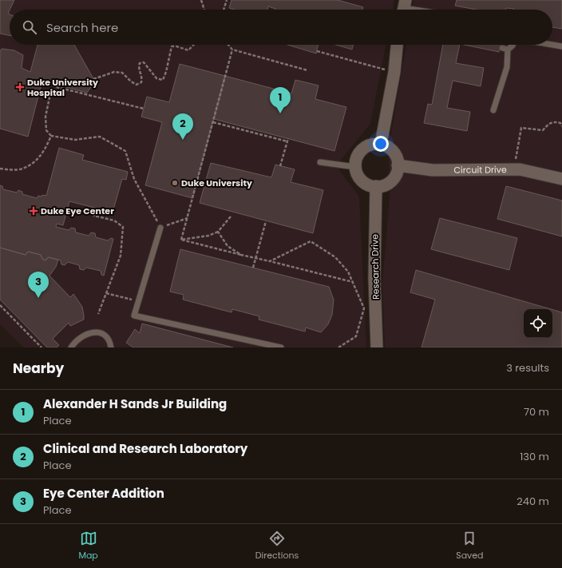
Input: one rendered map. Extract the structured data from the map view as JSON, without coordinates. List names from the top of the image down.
{
  "streets": {
    "street": ["Circuit Drive", "Research Drive"]
  },
  "crossings": [
    ["Circuit Drive", "Research Drive"]
  ],
  "places": {
    "health": ["Duke University Hospital", "Duke Eye Center"],
    "other": ["Duke University"]
  },
  "page": {
    "search": "Search here",
    "pins": ["1", "2", "3"],
    "heading": ["Nearby", "3 results"],
    "list": [
      {
        "mark": "1",
        "name": "Alexander H Sands Jr Building",
        "note": "Place",
        "value": "70 m"
      },
      {
        "mark": "2",
        "name": "Clinical and Research Laboratory",
        "note": "Place",
        "value": "130 m"
      },
      {
        "mark": "3",
        "name": "Eye Center Addition",
        "note": "Place",
        "value": "240 m"
      }
    ],
    "nav": ["Map", "Directions", "Saved"]
  }
}
